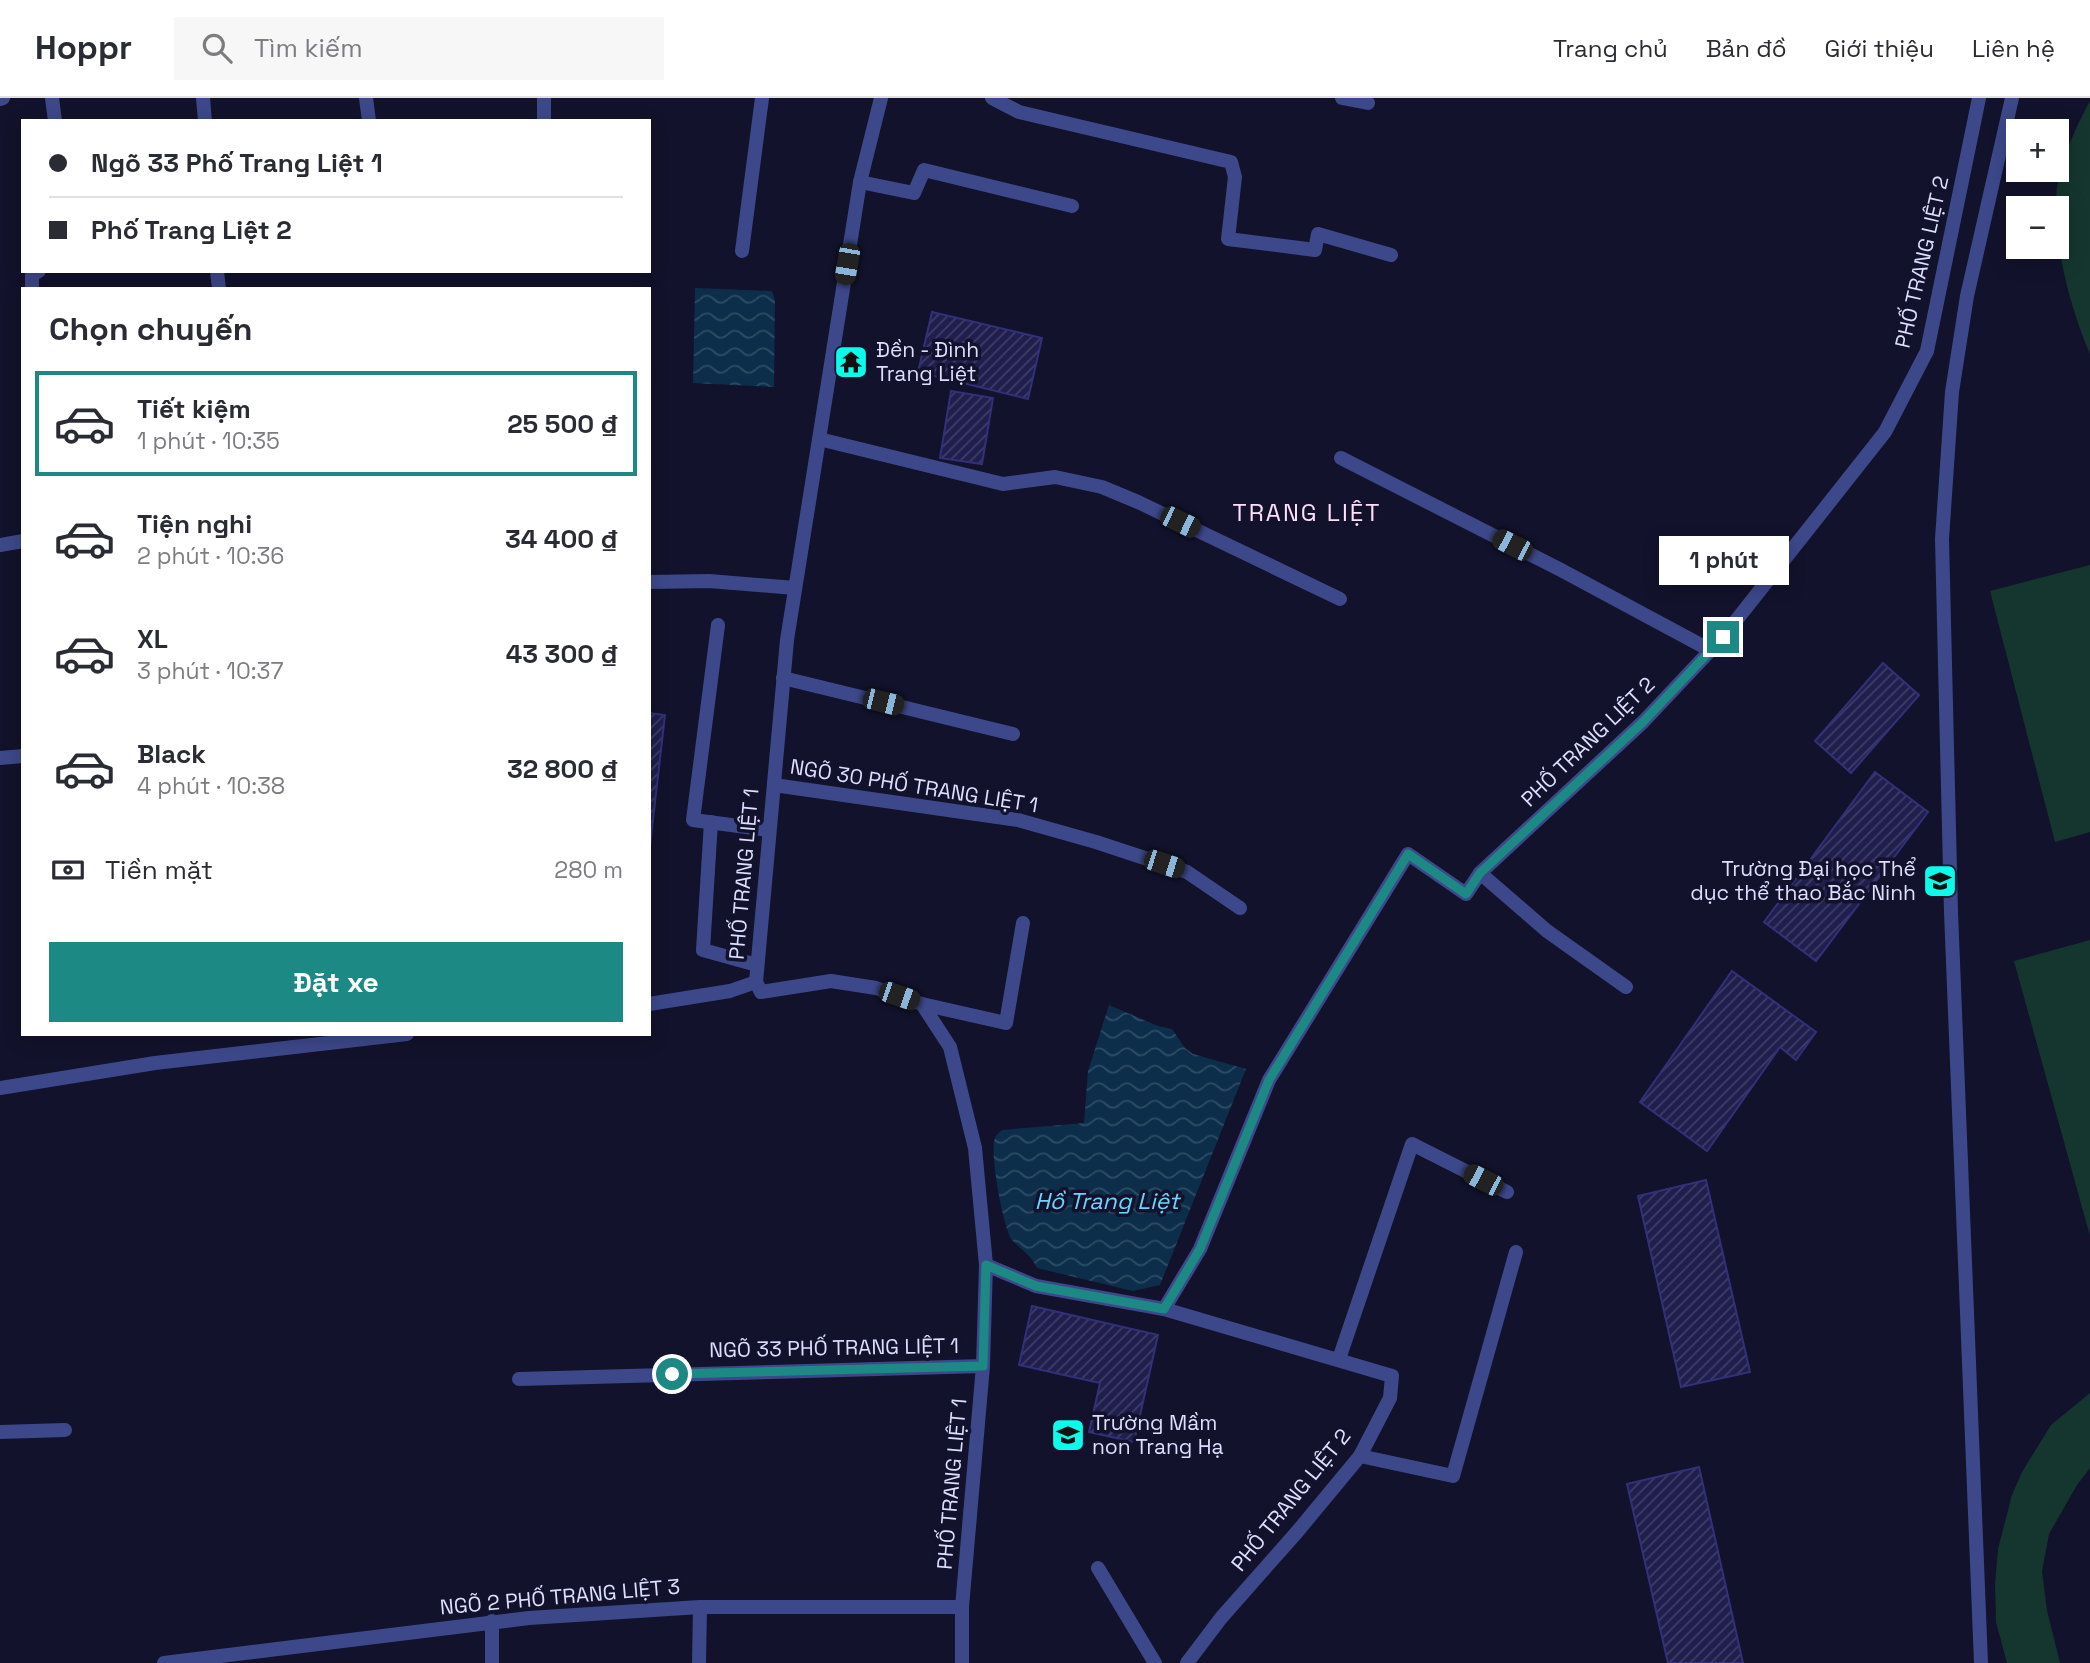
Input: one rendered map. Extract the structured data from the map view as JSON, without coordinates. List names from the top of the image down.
{
  "streets": {
    "street": [
      "PHỐ TRANG LIỆT 2",
      "NGÕ 30 PHỐ TRANG LIỆT 1",
      "PHỐ TRANG LIỆT 1",
      "NGÕ 33 PHỐ TRANG LIỆT 1",
      "NGÕ 2 PHỐ TRANG LIỆT 3"
    ]
  },
  "crossings": [
    ["PHỐ TRANG LIỆT 2", "PHỐ TRANG LIỆT 1"],
    ["NGÕ 30 PHỐ TRANG LIỆT 1", "PHỐ TRANG LIỆT 1"],
    ["PHỐ TRANG LIỆT 1", "NGÕ 33 PHỐ TRANG LIỆT 1"],
    ["PHỐ TRANG LIỆT 1", "NGÕ 2 PHỐ TRANG LIỆT 3"]
  ],
  "districts": ["TRANG LIỆT"],
  "water": ["Hồ Trang Liệt"],
  "places": {
    "temple": ["Đền - Đình Trang Liệt"],
    "school or university": ["Trường Đại học Thể dục thể thao Bắc Ninh", "Trường Mầm non Trang Hạ"]
  },
  "page": {
    "header": "Hoppr",
    "search": "Tìm kiếm",
    "nav": [
      "Trang chủ",
      "Bản đồ",
      "Giới thiệu",
      "Liên hệ"
    ],
    "map_buttons": ["+", "−"],
    "banner": ["Ngõ 33 Phố Trang Liệt 1", "Phố Trang Liệt 2"],
    "heading": "Chọn chuyến",
    "list": [
      {
        "name": "Tiết kiệm",
        "note": "1 phút · 10:35",
        "value": "25 500 ₫"
      },
      {
        "name": "Tiện nghi",
        "note": "2 phút · 10:36",
        "value": "34 400 ₫"
      },
      {
        "name": "XL",
        "note": "3 phút · 10:37",
        "value": "43 300 ₫"
      },
      {
        "name": "Black",
        "note": "4 phút · 10:38",
        "value": "32 800 ₫"
      }
    ],
    "bubble": "1 phút",
    "pay": ["Tiền mặt", "280 m"],
    "buttons": "Đặt xe"
  }
}
